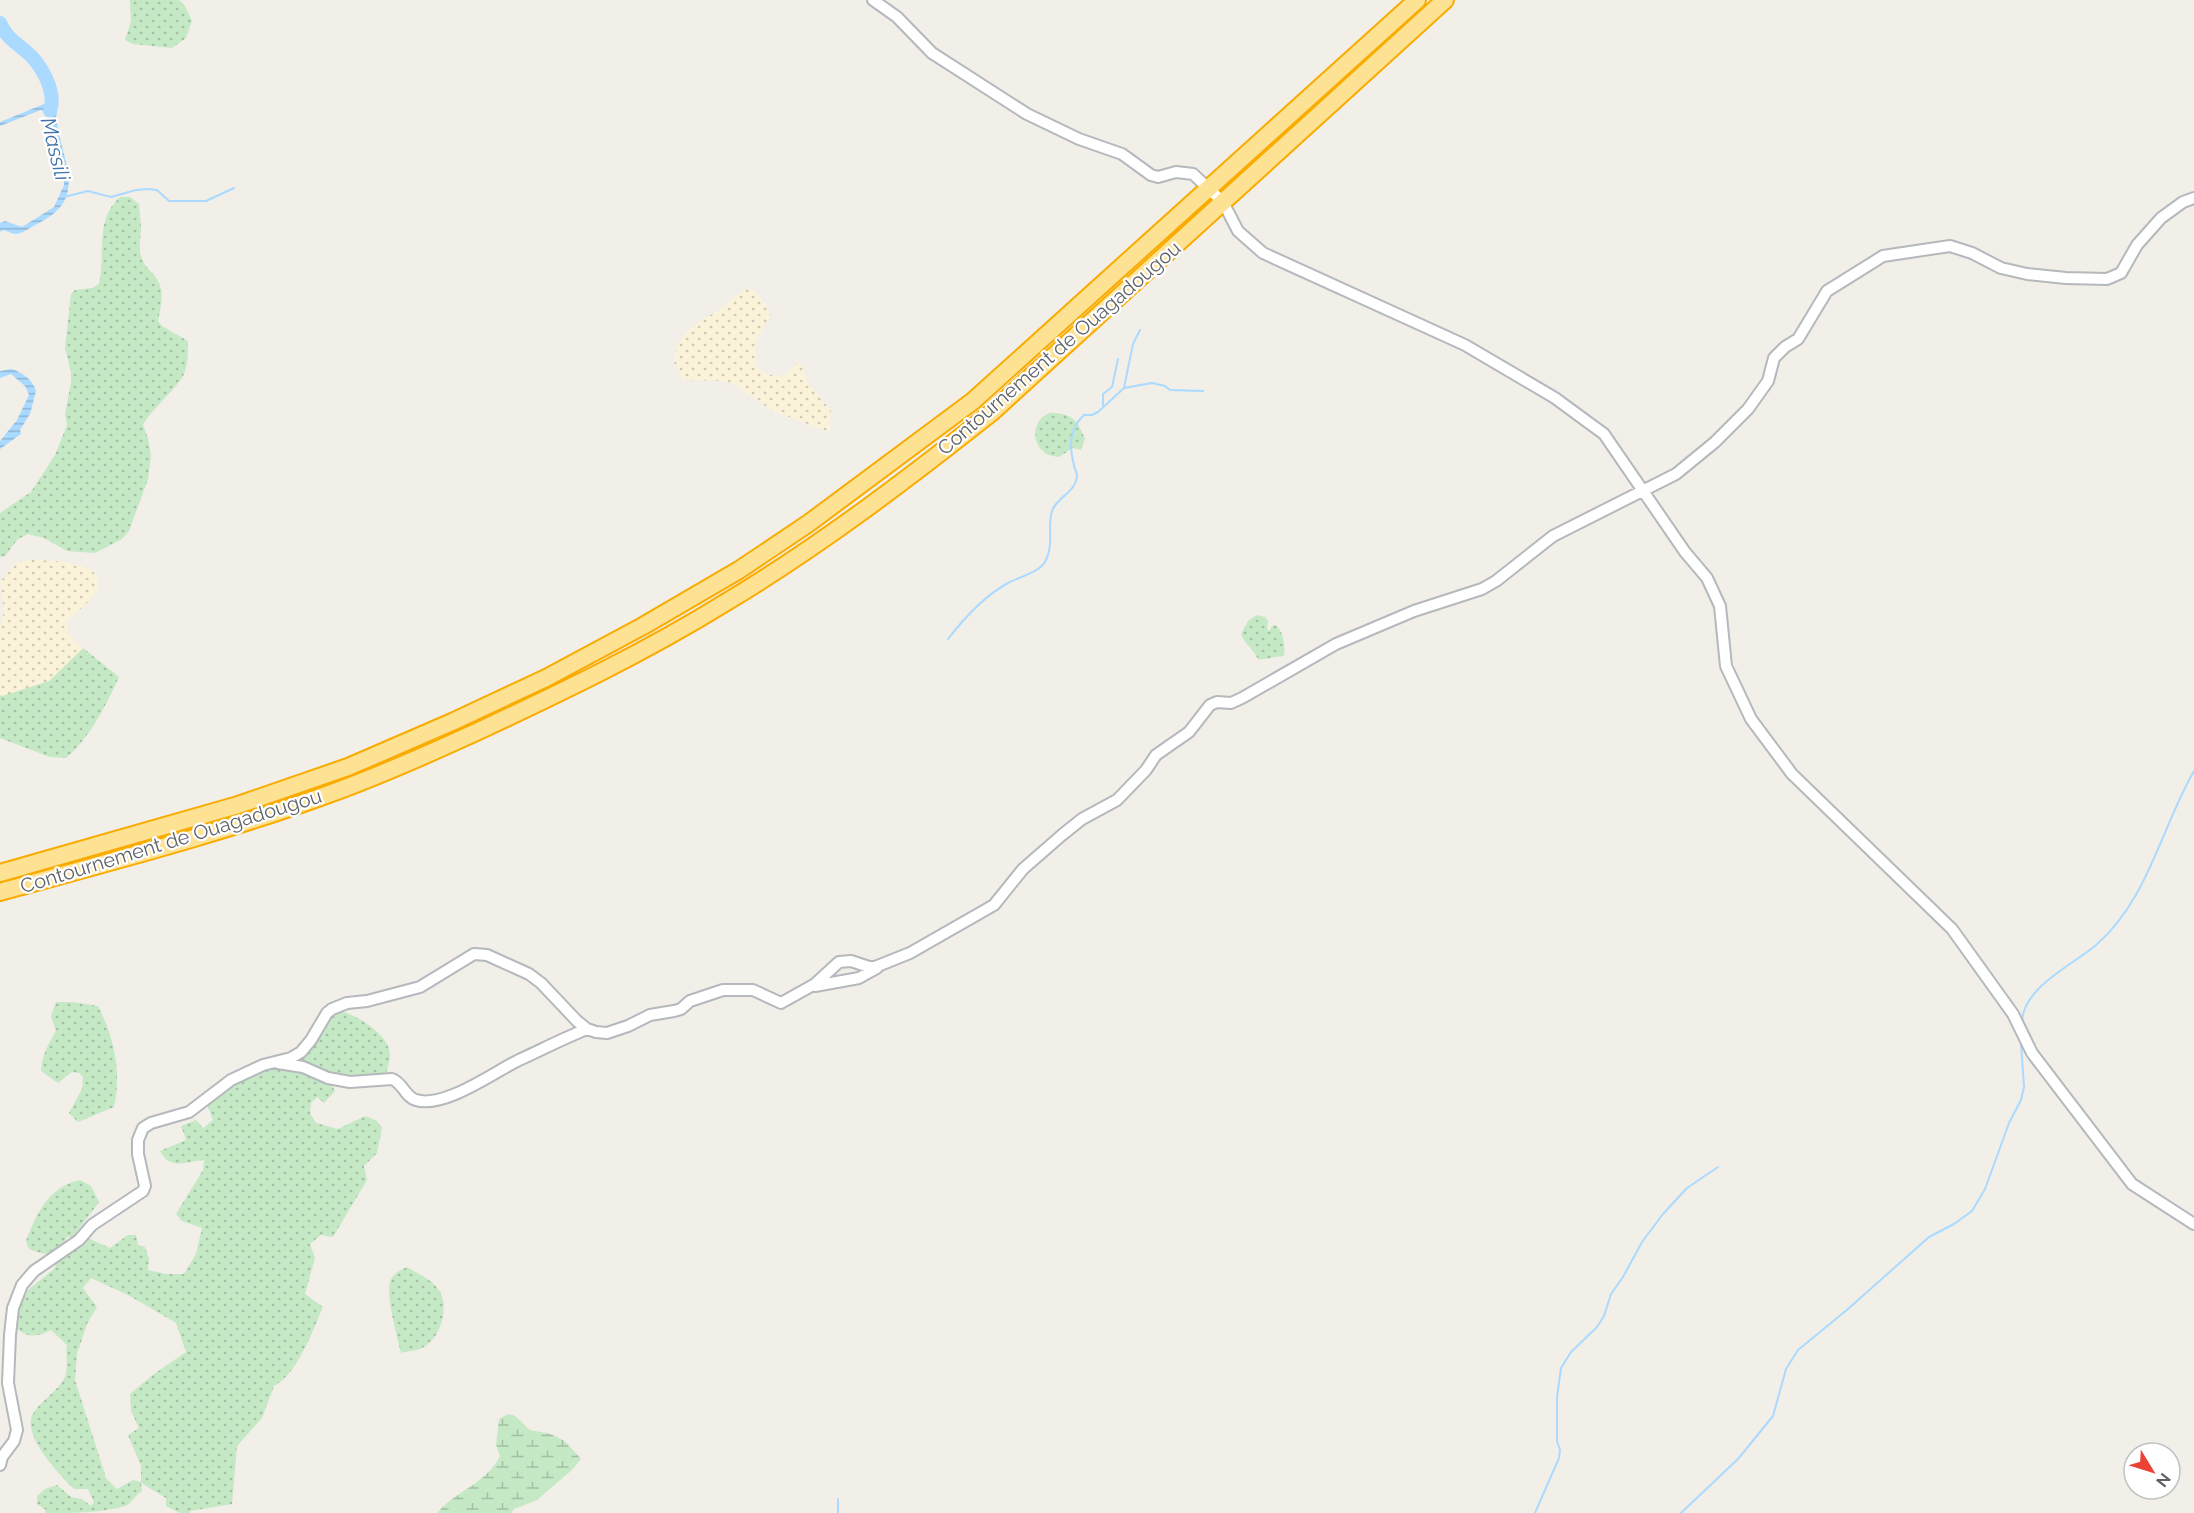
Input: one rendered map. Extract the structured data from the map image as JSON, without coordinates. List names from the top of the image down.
{
  "streets": {
    "highway": ["Contournement de Ouagadougou"]
  },
  "water": ["Massili"],
  "north": "bottom right"
}
